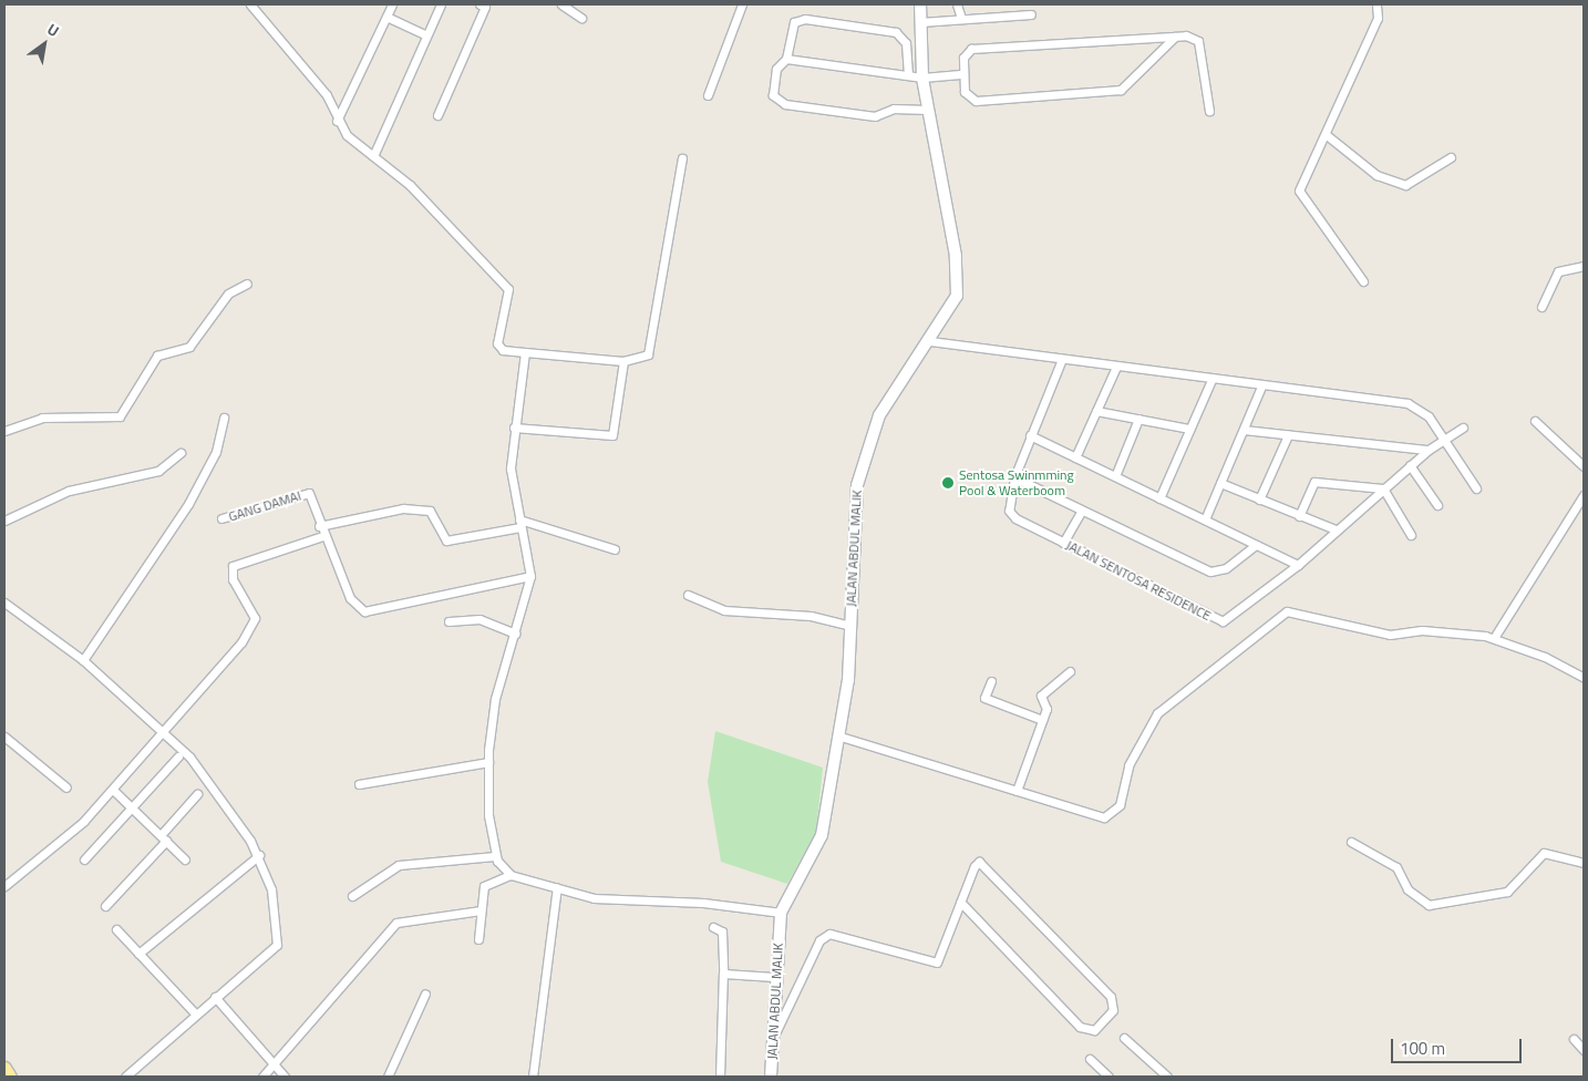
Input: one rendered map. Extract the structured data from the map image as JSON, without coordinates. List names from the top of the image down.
{
  "streets": {
    "street": ["GANG DAMAI", "JALAN ABDUL MALIK", "JALAN SENTOSA RESIDENCE"]
  },
  "places": ["Sentosa Swinmming Pool & Waterboom"],
  "scale_bar": "100 m",
  "north": "top right"
}
